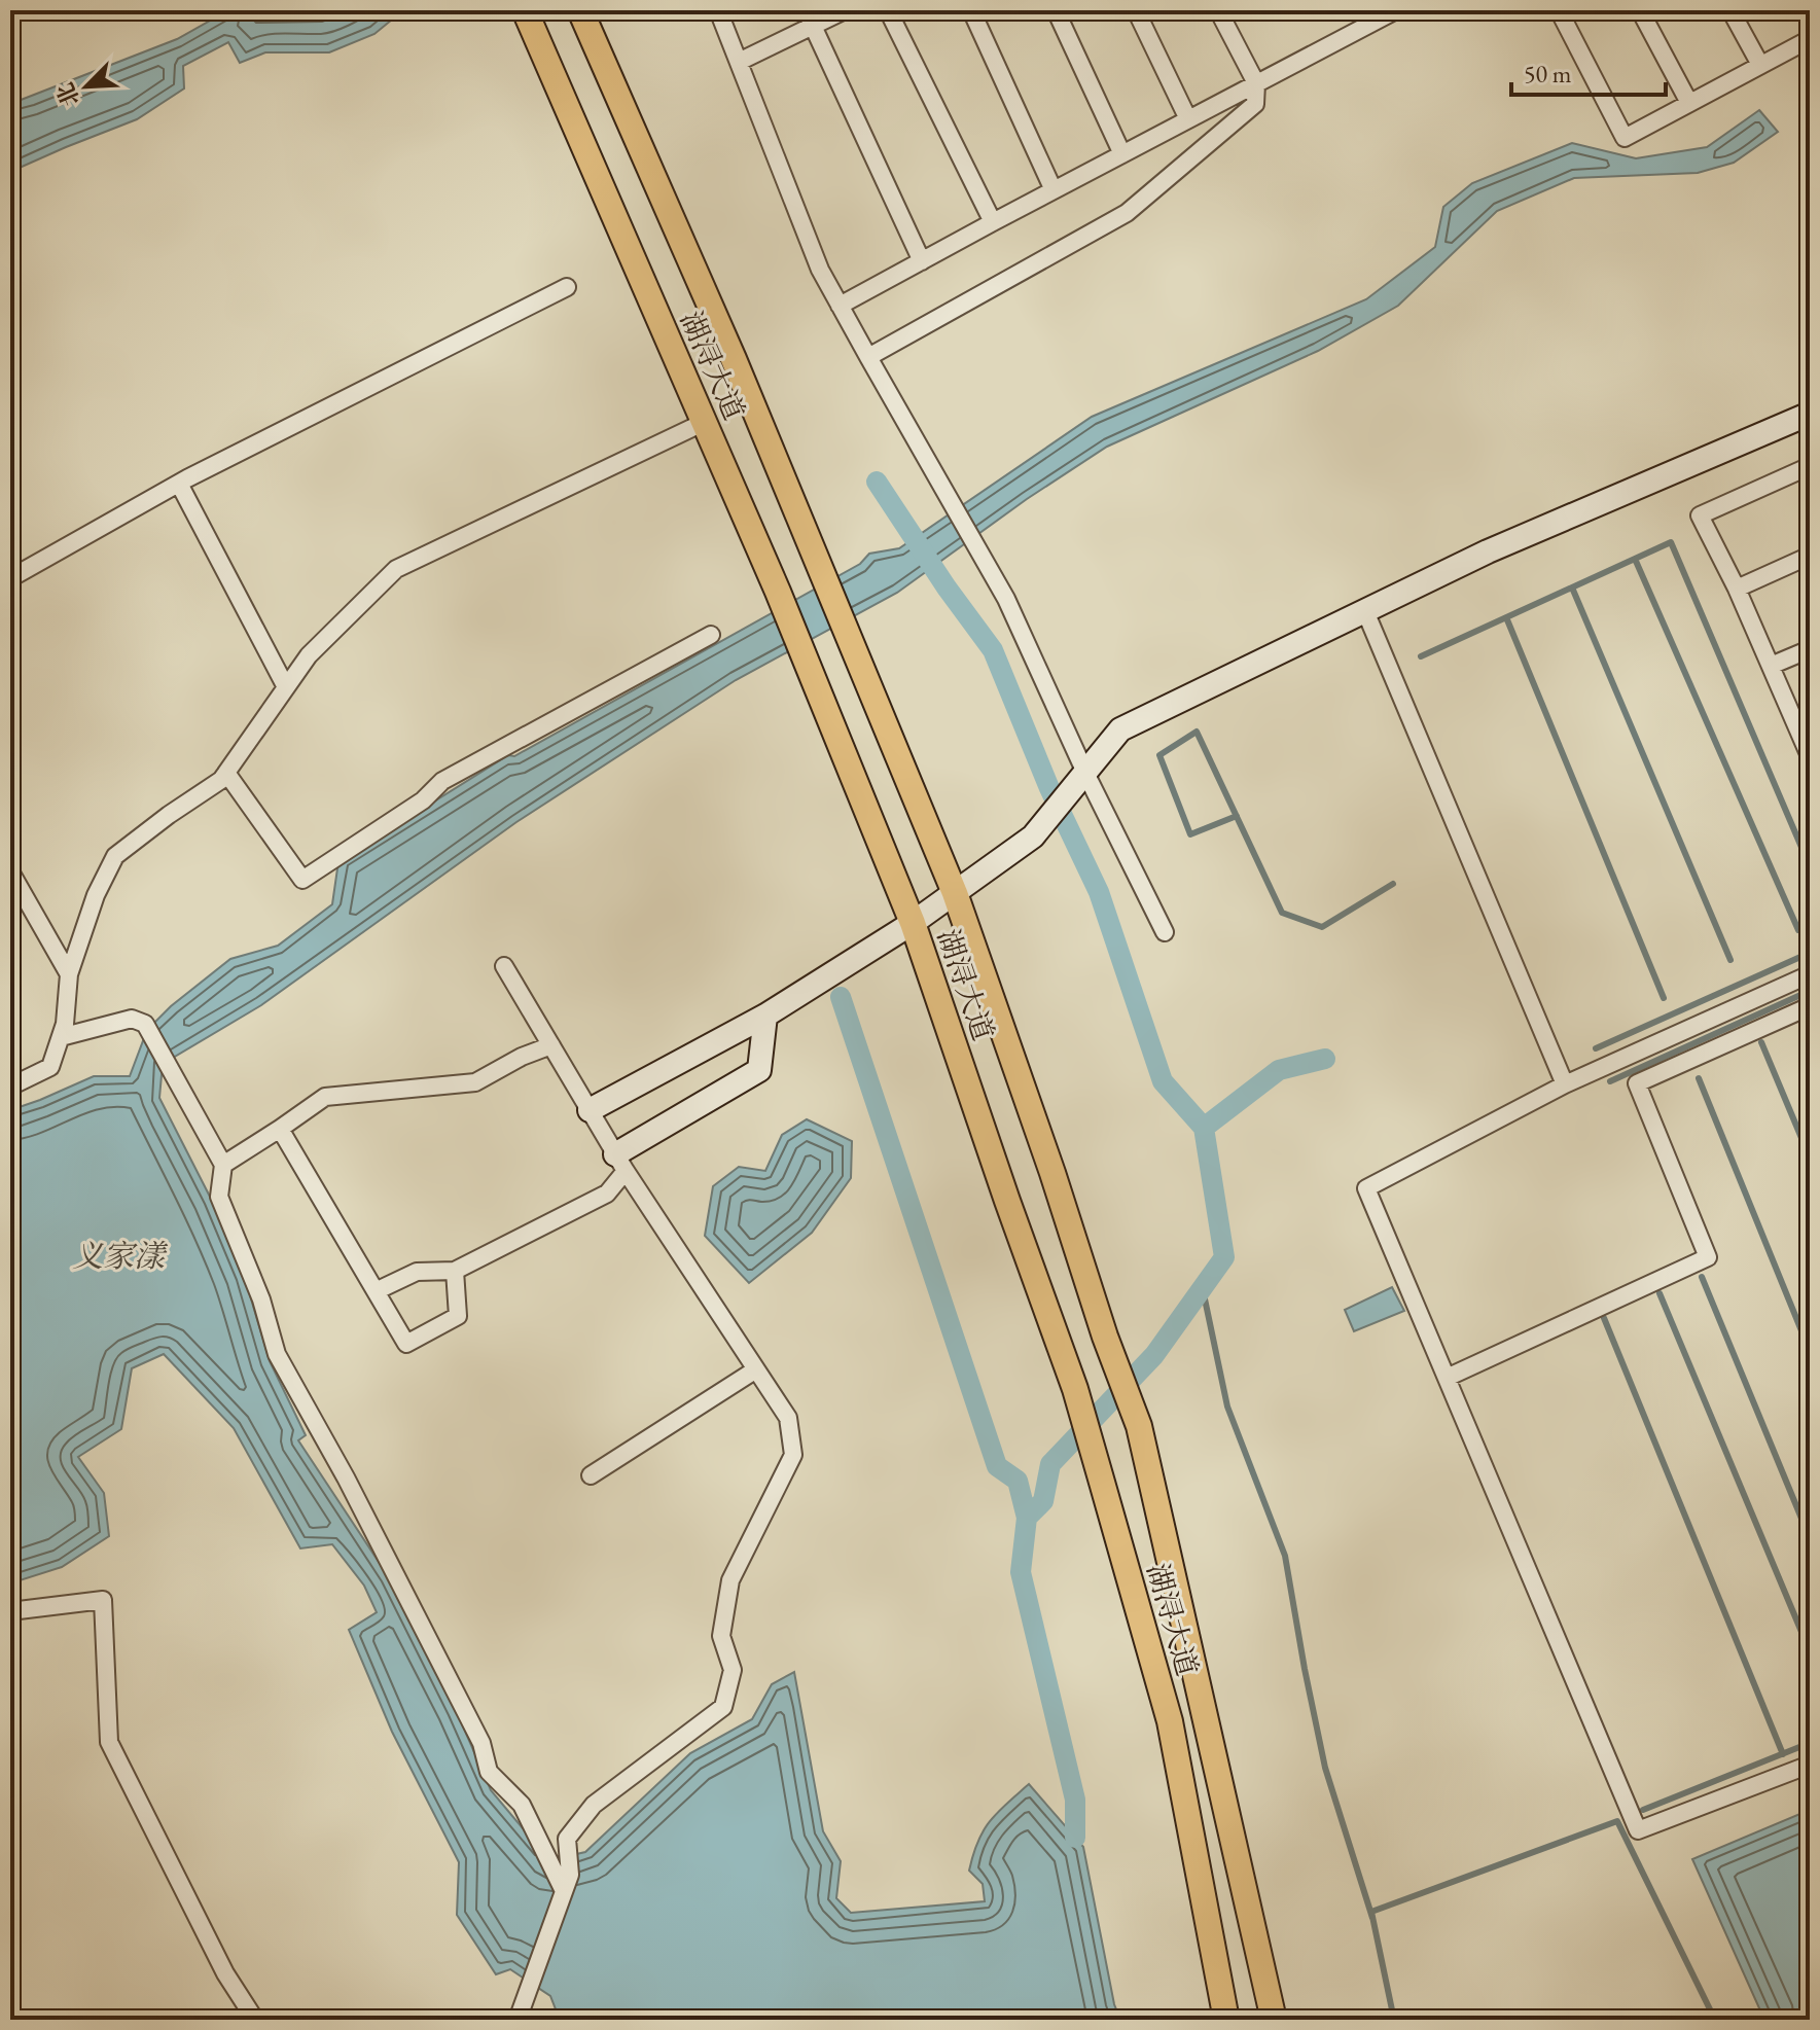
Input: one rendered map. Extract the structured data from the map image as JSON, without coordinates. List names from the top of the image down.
{
  "streets": {
    "main road": ["湖浔大道"]
  },
  "water": ["义家漾"],
  "scale_bar": "50 m",
  "north": "bottom left"
}
